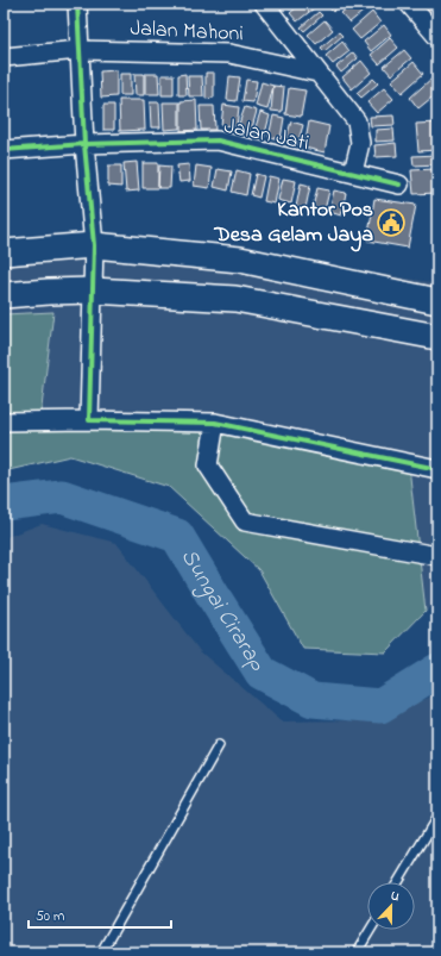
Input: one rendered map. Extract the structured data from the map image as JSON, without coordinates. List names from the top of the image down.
{
  "streets": {
    "street": ["Jalan Mahoni", "Jalan Jati"]
  },
  "water": ["Sungai Cirarap"],
  "places": {
    "public building": ["Kantor Pos Desa Gelam Jaya"]
  },
  "scale_bar": "50 m",
  "north": "top"
}
